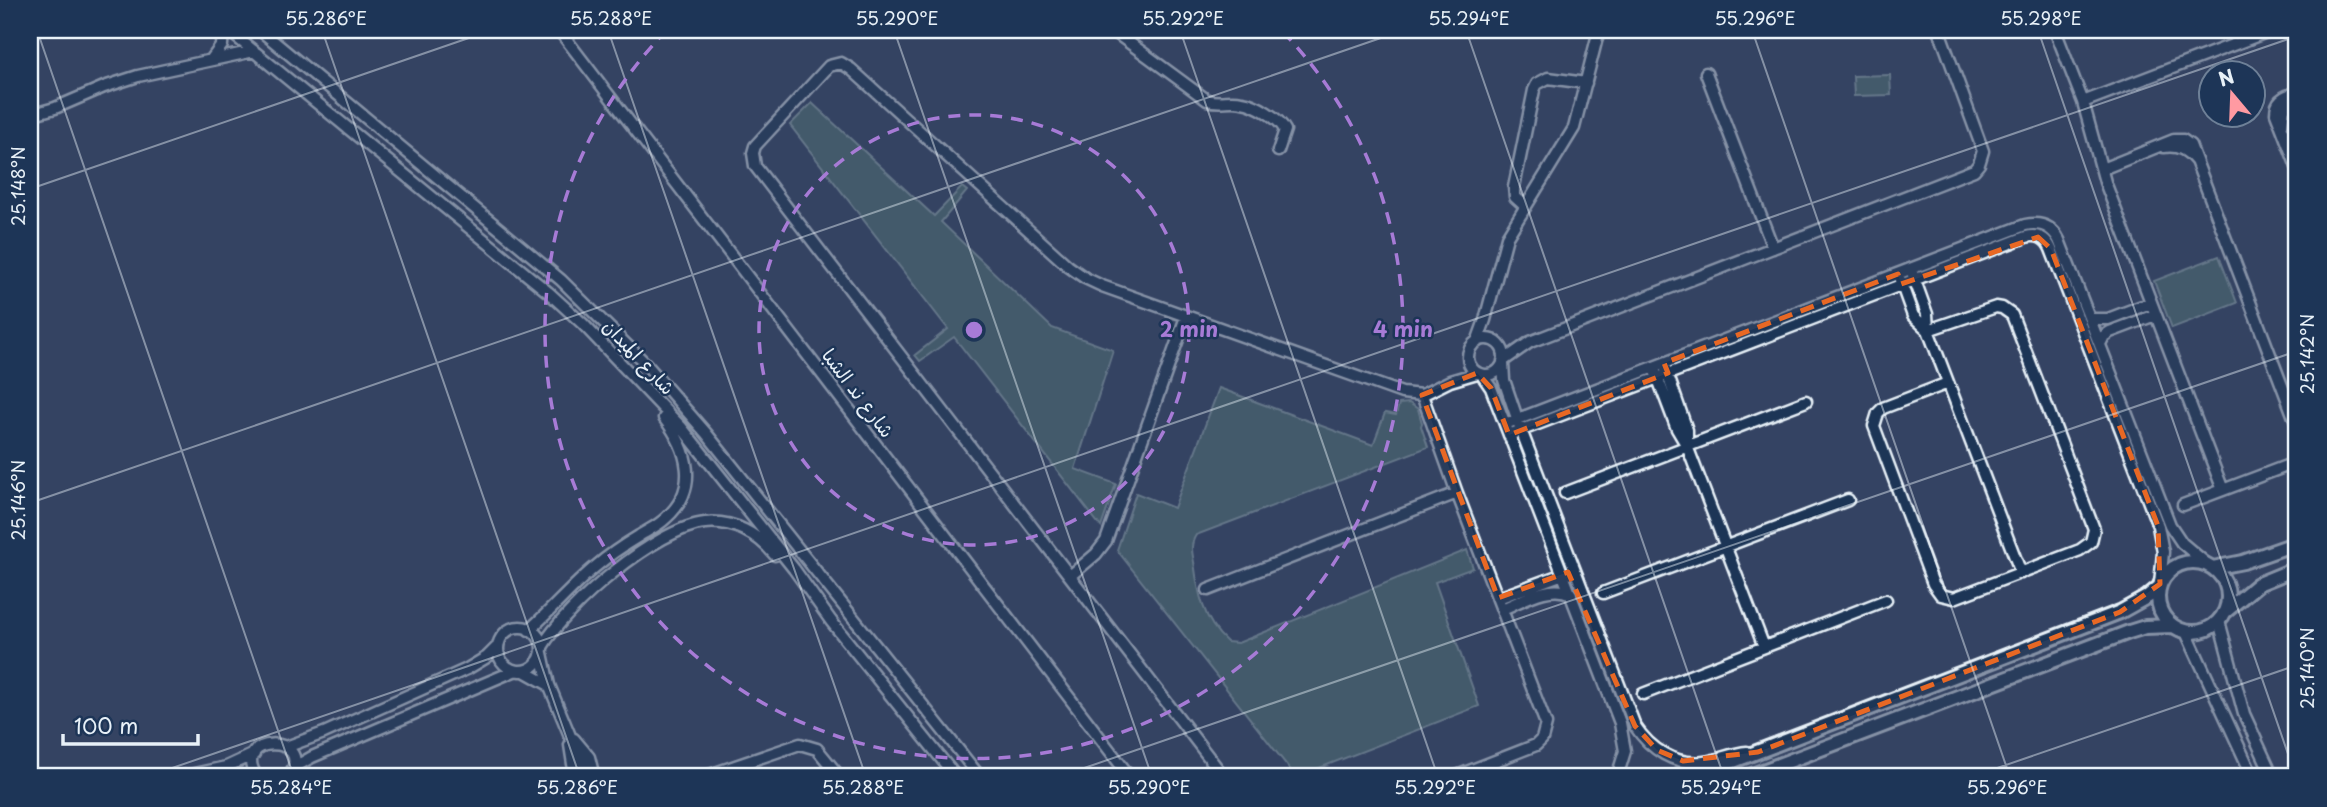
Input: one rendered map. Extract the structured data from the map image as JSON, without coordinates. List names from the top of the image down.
{
  "streets": {
    "street": ["شارع الميدان", "شارع ند الشبا"]
  },
  "scale_bar": "100 m",
  "north": "top",
  "coordinates": [
    "55.286°E",
    "55.288°E",
    "55.290°E",
    "55.292°E",
    "55.294°E",
    "55.296°E",
    "55.298°E",
    "25.148°N",
    "25.142°N",
    "25.146°N",
    "25.140°N",
    "55.284°E"
  ],
  "rings": ["2 min", "4 min"]
}
